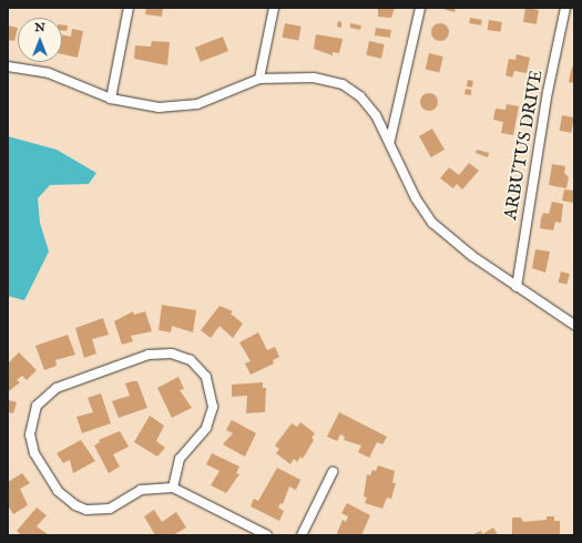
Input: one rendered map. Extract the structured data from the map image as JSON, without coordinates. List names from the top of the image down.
{
  "streets": {
    "street": ["ARBUTUS DRIVE"]
  },
  "north": "top"
}
